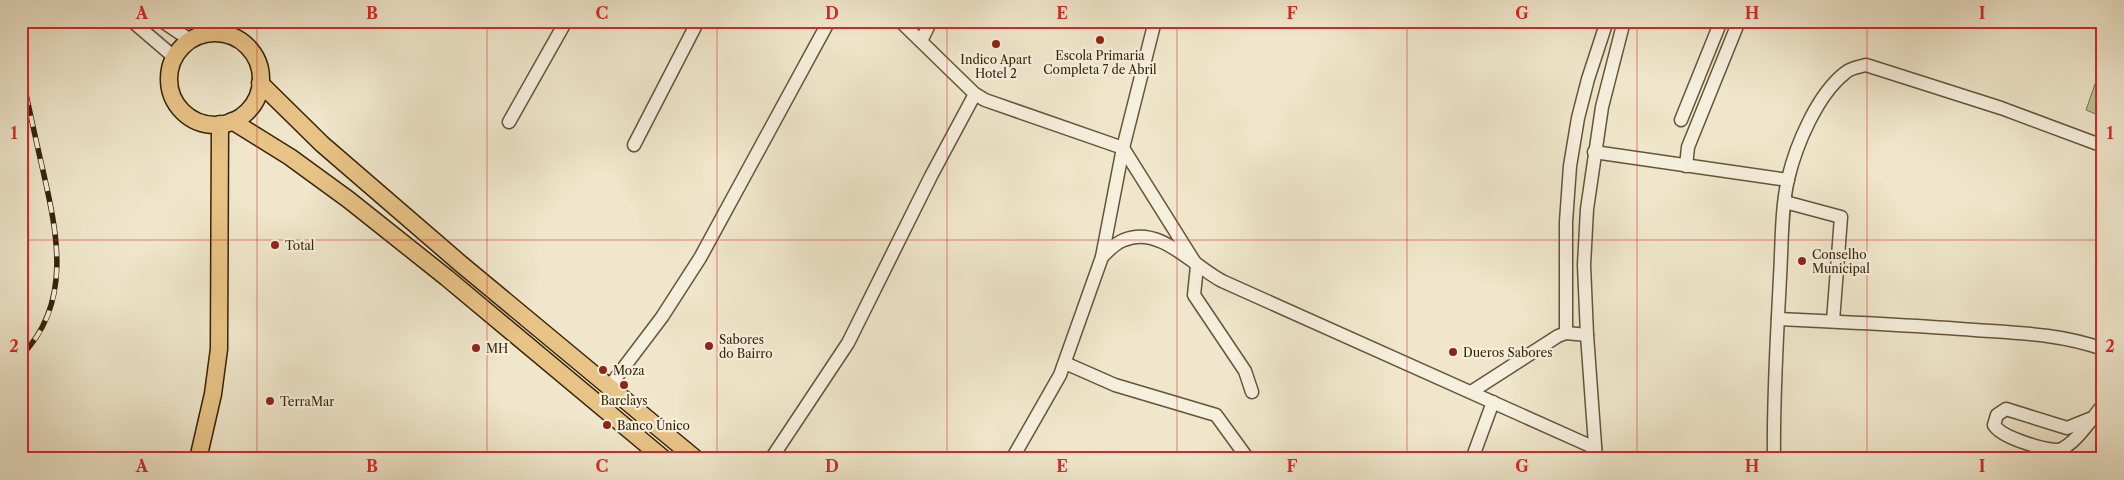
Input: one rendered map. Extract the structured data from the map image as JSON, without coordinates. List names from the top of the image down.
{
  "places": [
    "Escola Primaria Completa 7 de Abril",
    "Indico Apart Hotel 2",
    "Total",
    "Conselho Municipal",
    "Sabores do Bairro",
    "MH",
    "Dueros Sabores",
    "Moza",
    "Barclays",
    "TerraMar",
    "Banco Único"
  ],
  "grid": {
    "columns": [
      "A",
      "B",
      "C",
      "D",
      "E",
      "F",
      "G",
      "H",
      "I"
    ],
    "rows": ["1", "2"]
  }
}
